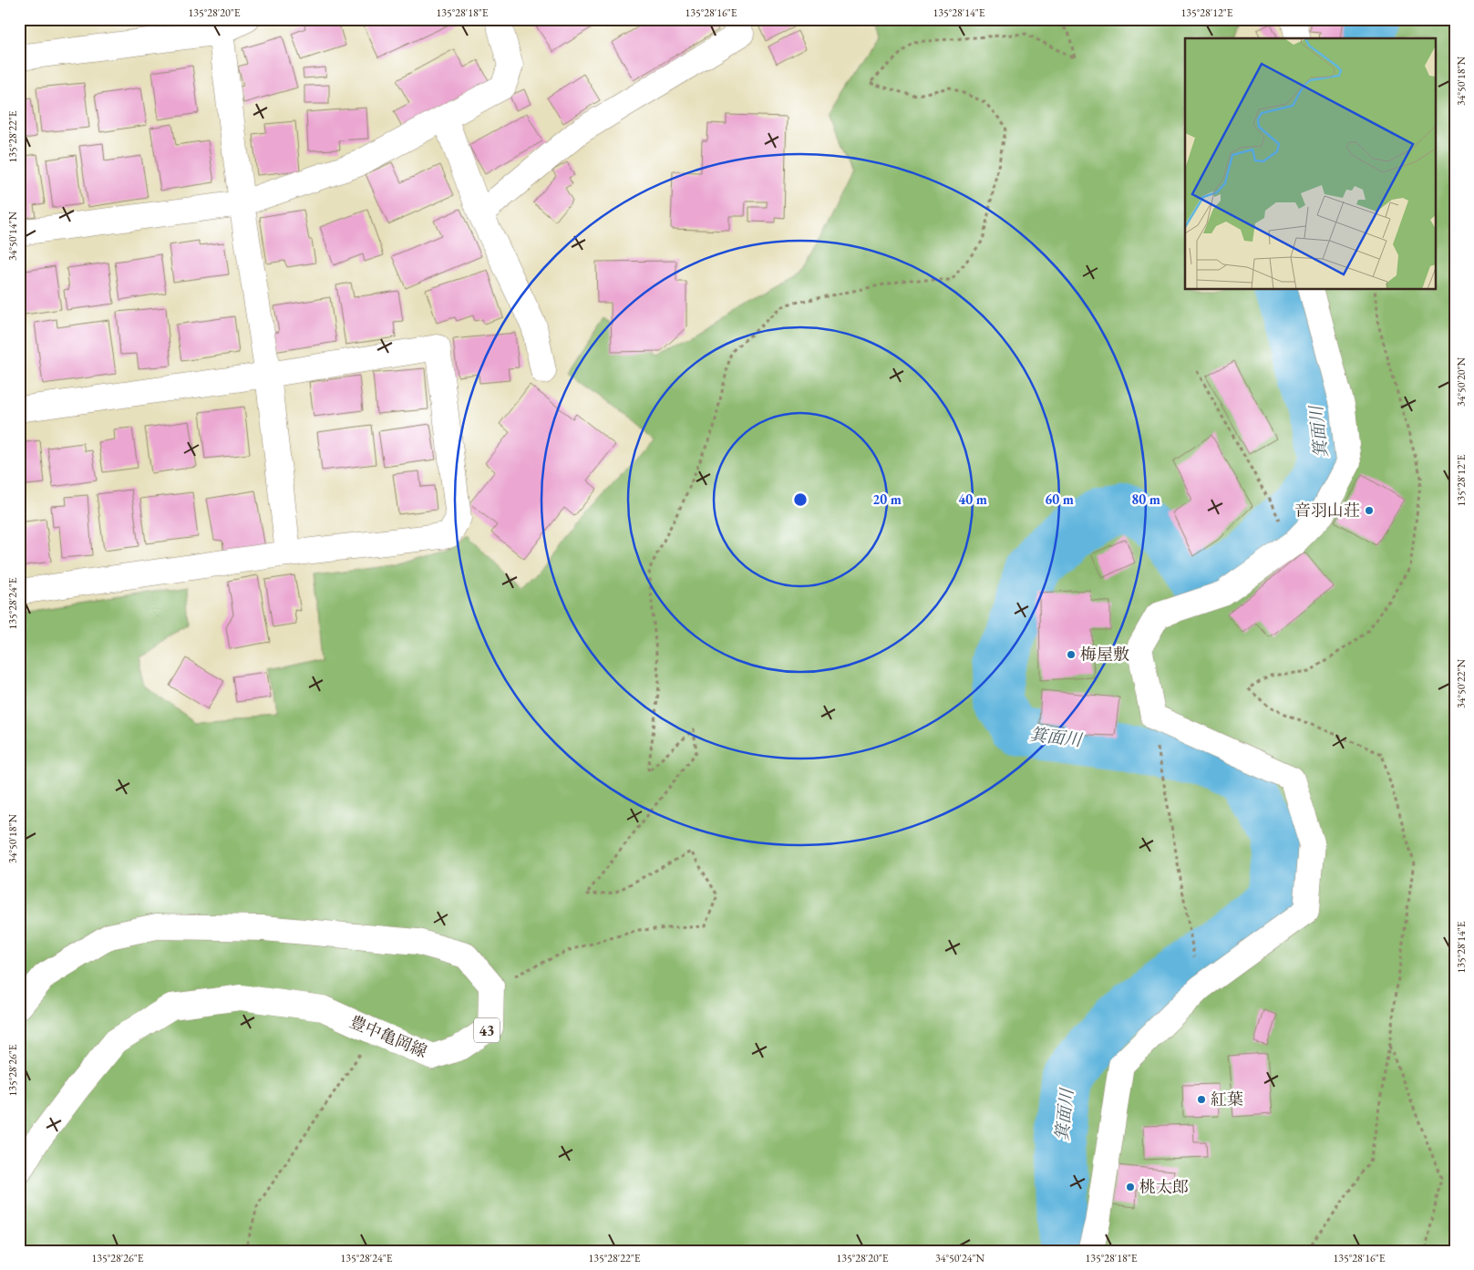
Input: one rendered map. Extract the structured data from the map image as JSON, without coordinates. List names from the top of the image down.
{
  "streets": {
    "street": ["43", "豊中亀岡線"]
  },
  "water": ["箕面川"],
  "places": [
    "音羽山荘",
    "梅屋敷",
    "紅葉",
    "桃太郎"
  ],
  "coordinates": [
    "135°28'20\"E",
    "135°28'18\"E",
    "135°28'16\"E",
    "135°28'14\"E",
    "135°28'12\"E",
    "34°50'18\"N",
    "135°28'22\"E",
    "34°50'14\"N",
    "34°50'20\"N",
    "135°28'24\"E",
    "34°50'22\"N",
    "135°28'26\"E",
    "34°50'24\"N"
  ],
  "rings": [
    "20 m",
    "40 m",
    "60 m",
    "80 m"
  ]
}
